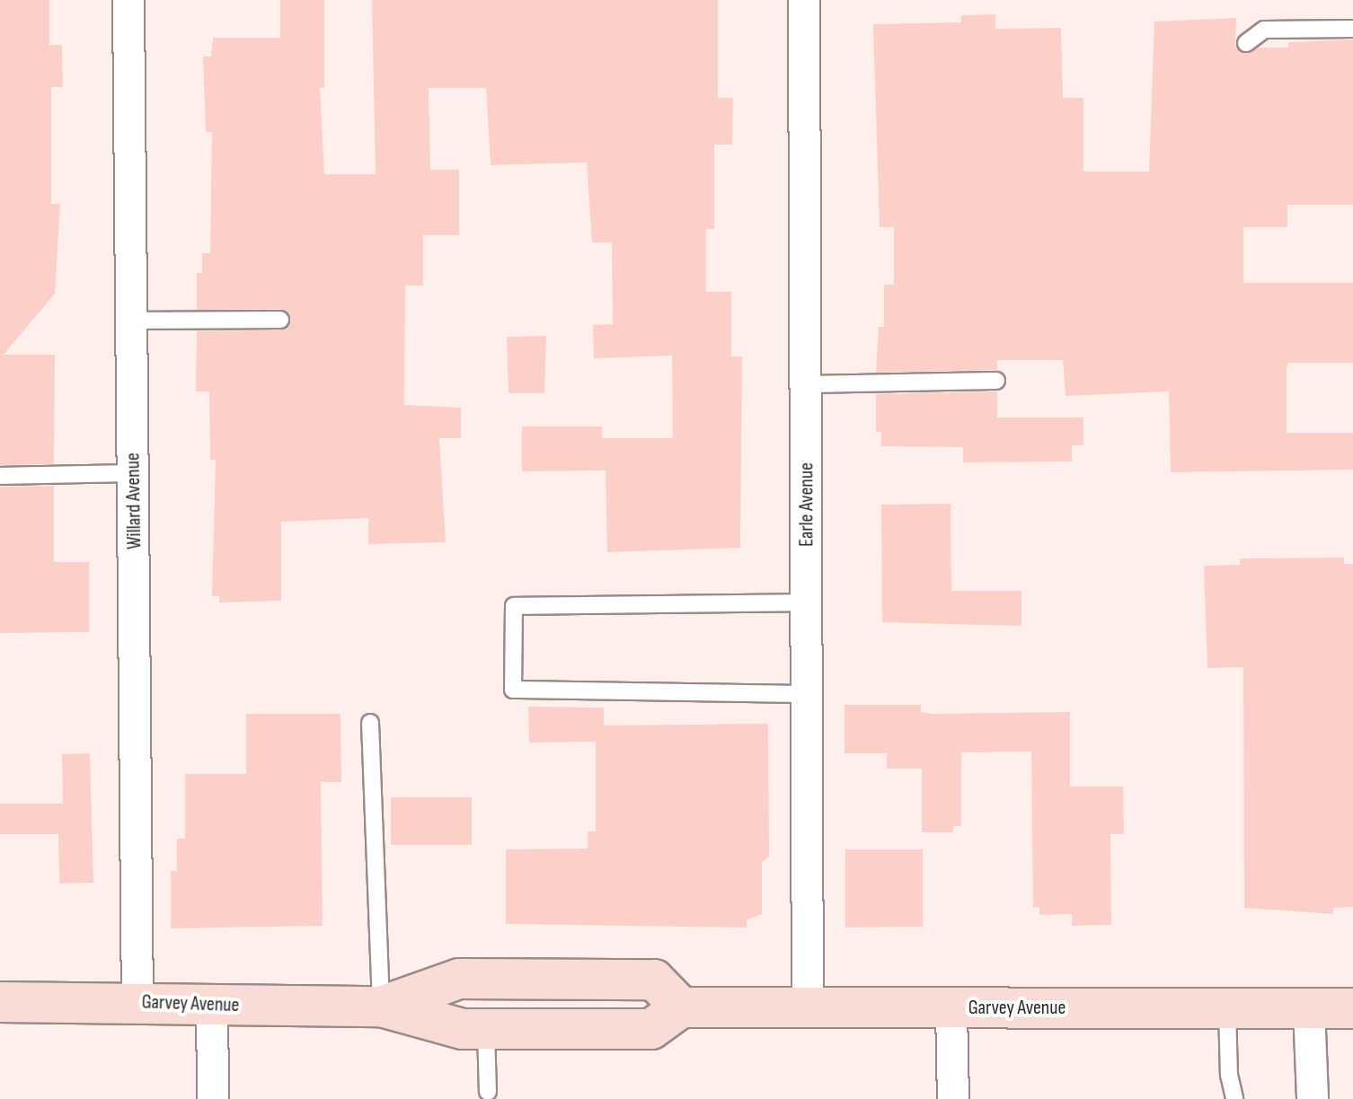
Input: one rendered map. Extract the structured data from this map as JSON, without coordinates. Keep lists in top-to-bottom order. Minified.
{"streets":{"main road":["Garvey Avenue"],"street":["Willard Avenue","Earle Avenue"]},"crossings":[["Willard Avenue","Garvey Avenue"],["Earle Avenue","Garvey Avenue"]]}
